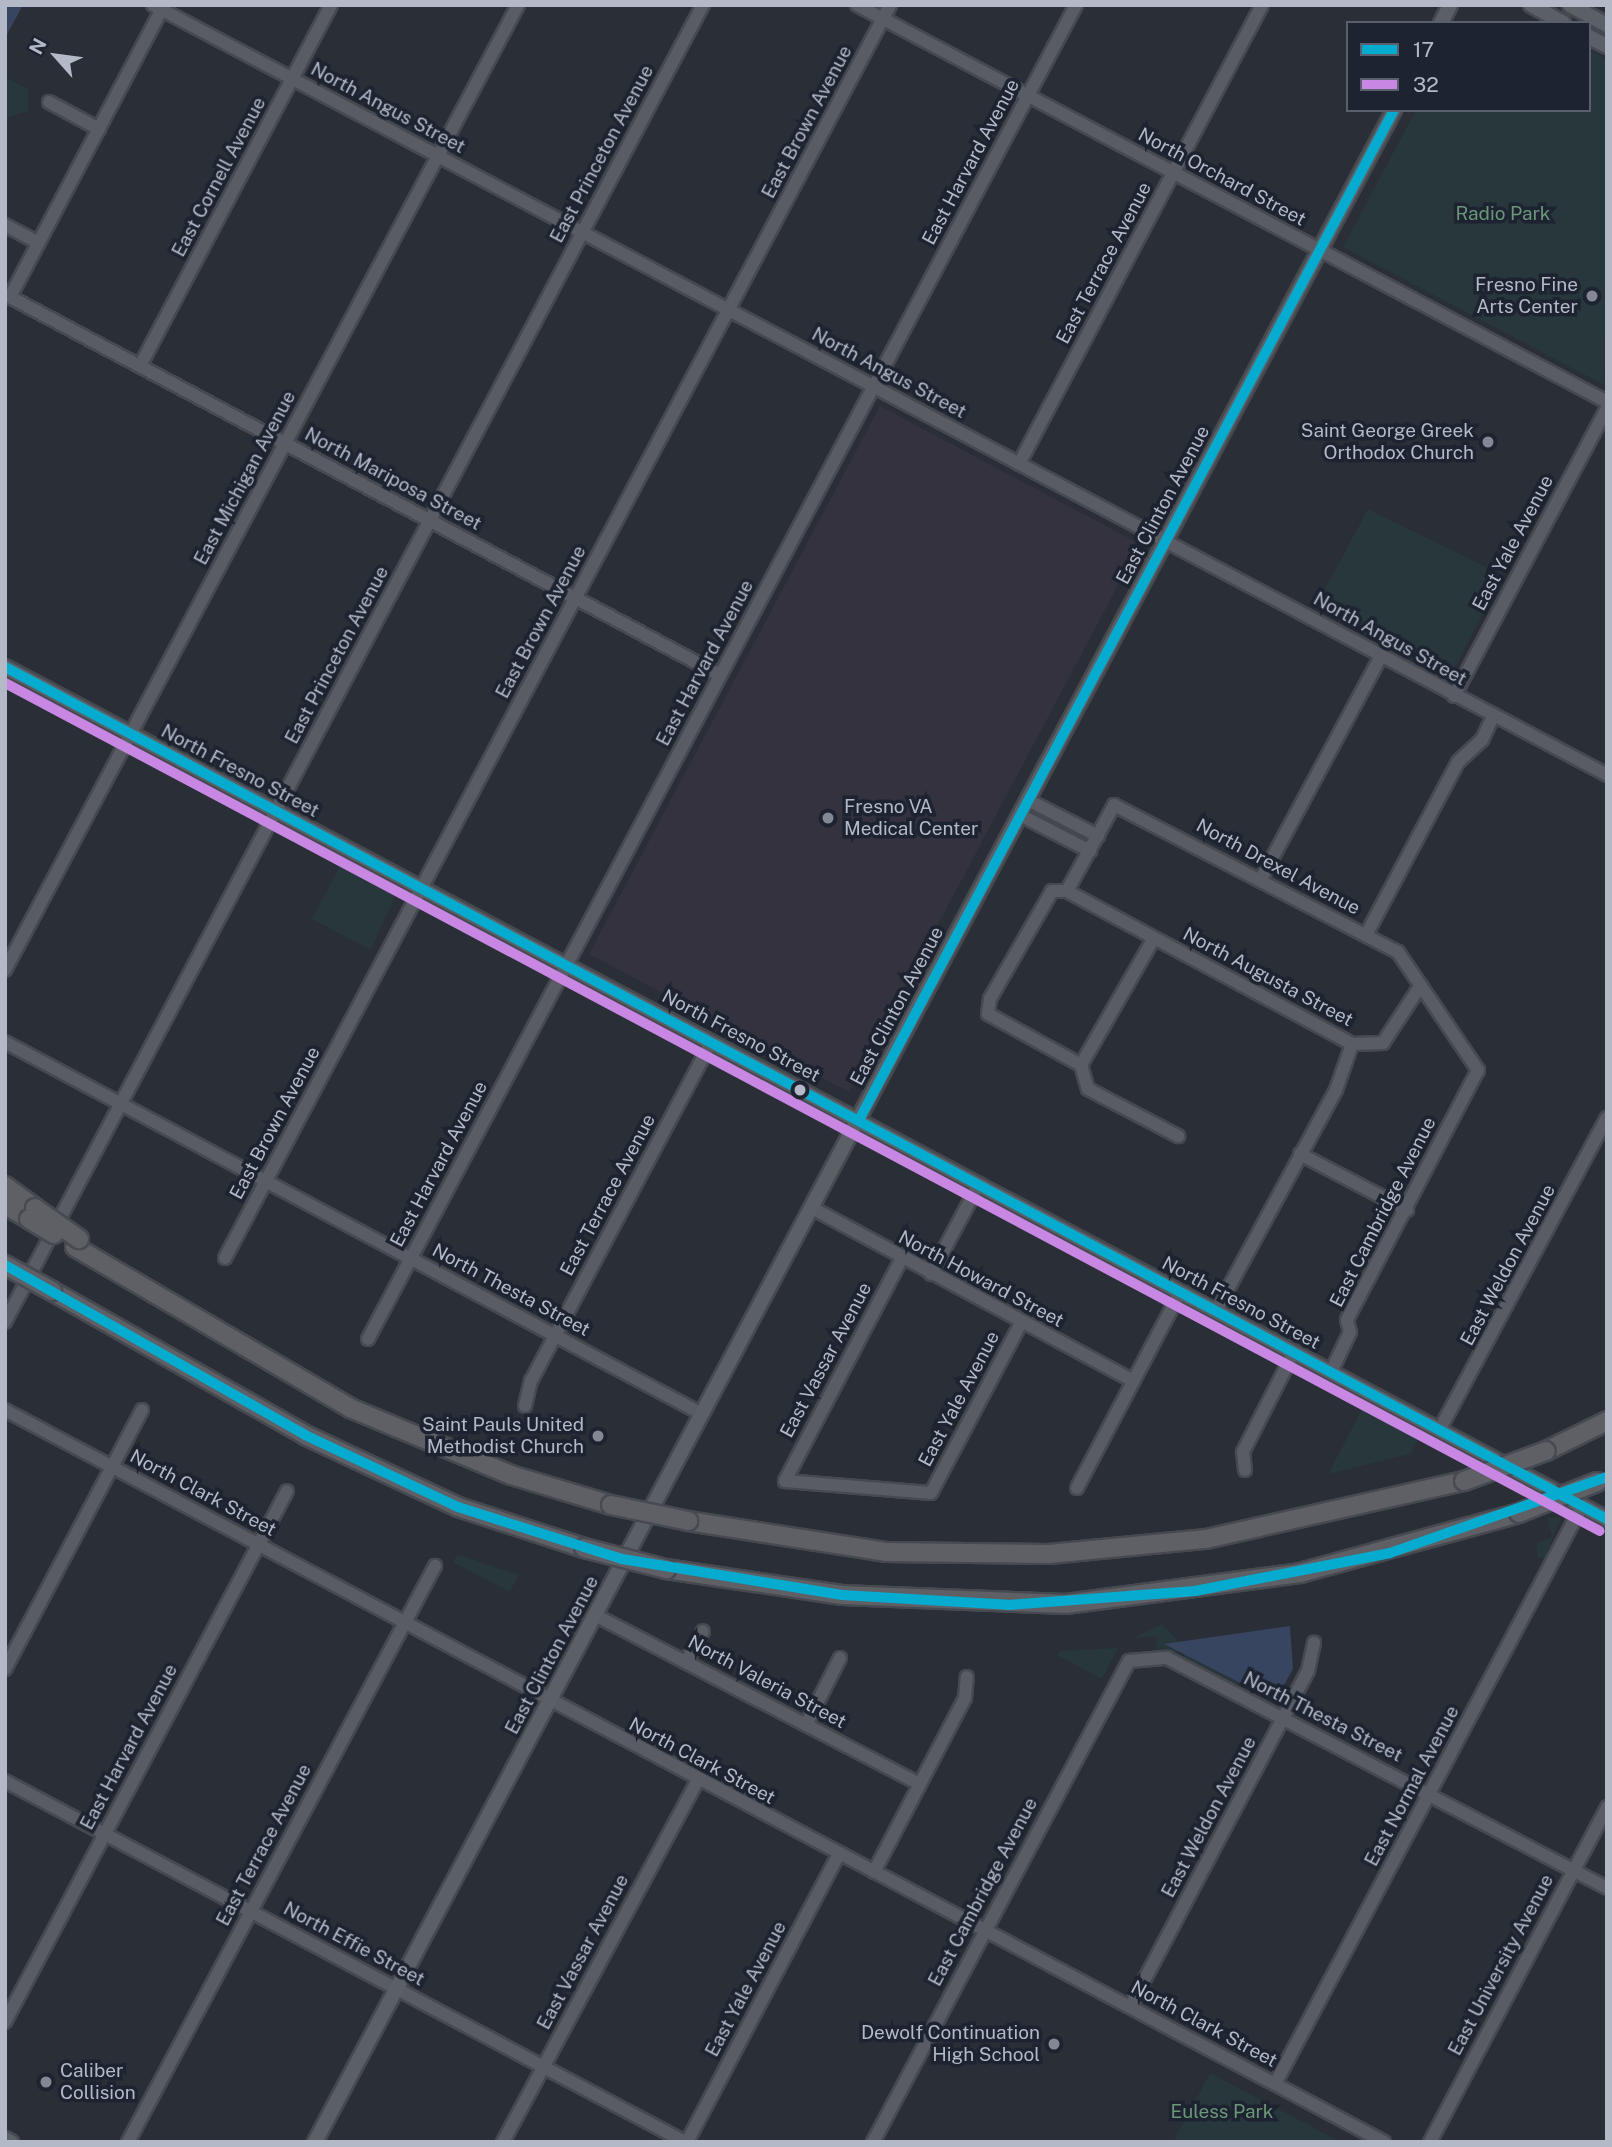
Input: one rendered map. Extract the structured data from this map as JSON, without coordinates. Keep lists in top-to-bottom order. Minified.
{"streets":{"main road":["East Clinton Avenue","North Fresno Street"],"street":["North Angus Street","East Brown Avenue","East Princeton Avenue","East Harvard Avenue","East Cornell Avenue","North Orchard Street","East Terrace Avenue","East Michigan Avenue","North Mariposa Street","East Yale Avenue","North Drexel Avenue","North Augusta Street","East Cambridge Avenue","East Weldon Avenue","North Howard Street","North Thesta Street","East Vassar Avenue","North Clark Street","North Valeria Street","East Normal Avenue","North Effie Street","East University Avenue"]},"crossings":[["North Angus Street","East Brown Avenue"],["North Angus Street","East Princeton Avenue"],["North Angus Street","East Harvard Avenue"],["North Angus Street","East Cornell Avenue"],["North Angus Street","East Terrace Avenue"],["North Angus Street","East Michigan Avenue"],["North Angus Street","East Clinton Avenue"],["North Angus Street","East Yale Avenue"],["East Brown Avenue","North Orchard Street"],["East Brown Avenue","North Mariposa Street"],["East Brown Avenue","North Fresno Street"],["East Brown Avenue","North Thesta Street"],["East Princeton Avenue","North Mariposa Street"],["East Princeton Avenue","North Fresno Street"],["East Princeton Avenue","North Thesta Street"],["East Harvard Avenue","North Orchard Street"],["East Harvard Avenue","North Mariposa Street"],["East Harvard Avenue","North Fresno Street"],["East Harvard Avenue","North Thesta Street"],["East Harvard Avenue","North Clark Street"],["East Harvard Avenue","North Effie Street"],["East Cornell Avenue","North Mariposa Street"],["North Orchard Street","East Terrace Avenue"],["North Orchard Street","East Clinton Avenue"],["East Terrace Avenue","North Fresno Street"],["East Terrace Avenue","North Thesta Street"],["East Terrace Avenue","North Clark Street"],["East Terrace Avenue","North Effie Street"],["East Michigan Avenue","North Mariposa Street"],["East Michigan Avenue","North Fresno Street"],["East Clinton Avenue","North Fresno Street"],["East Clinton Avenue","North Howard Street"],["East Clinton Avenue","North Thesta Street"],["East Clinton Avenue","North Clark Street"],["East Clinton Avenue","North Valeria Street"],["East Clinton Avenue","North Effie Street"],["East Yale Avenue","North Howard Street"],["East Yale Avenue","East Vassar Avenue"],["East Yale Avenue","North Clark Street"],["East Yale Avenue","North Effie Street"],["North Fresno Street","North Augusta Street"],["North Fresno Street","East Cambridge Avenue"],["North Fresno Street","East Weldon Avenue"],["North Fresno Street","East Normal Avenue"],["North Drexel Avenue","East Cambridge Avenue"],["East Cambridge Avenue","North Thesta Street"],["East Cambridge Avenue","North Clark Street"],["East Weldon Avenue","North Thesta Street"],["East Weldon Avenue","North Clark Street"],["North Howard Street","East Vassar Avenue"],["North Thesta Street","East Normal Avenue"],["North Thesta Street","East University Avenue"],["East Vassar Avenue","North Clark Street"],["East Vassar Avenue","North Effie Street"],["North Clark Street","East Normal Avenue"]],"parks":["Radio Park","Euless Park"],"places":["Fresno Fine Arts Center","Saint George Greek Orthodox Church","Fresno VA Medical Center","Saint Pauls United Methodist Church","Dewolf Continuation High School","Caliber Collision"],"lines":["transit line 17","transit line 32"],"legend":["17","32"],"north":"top left"}
